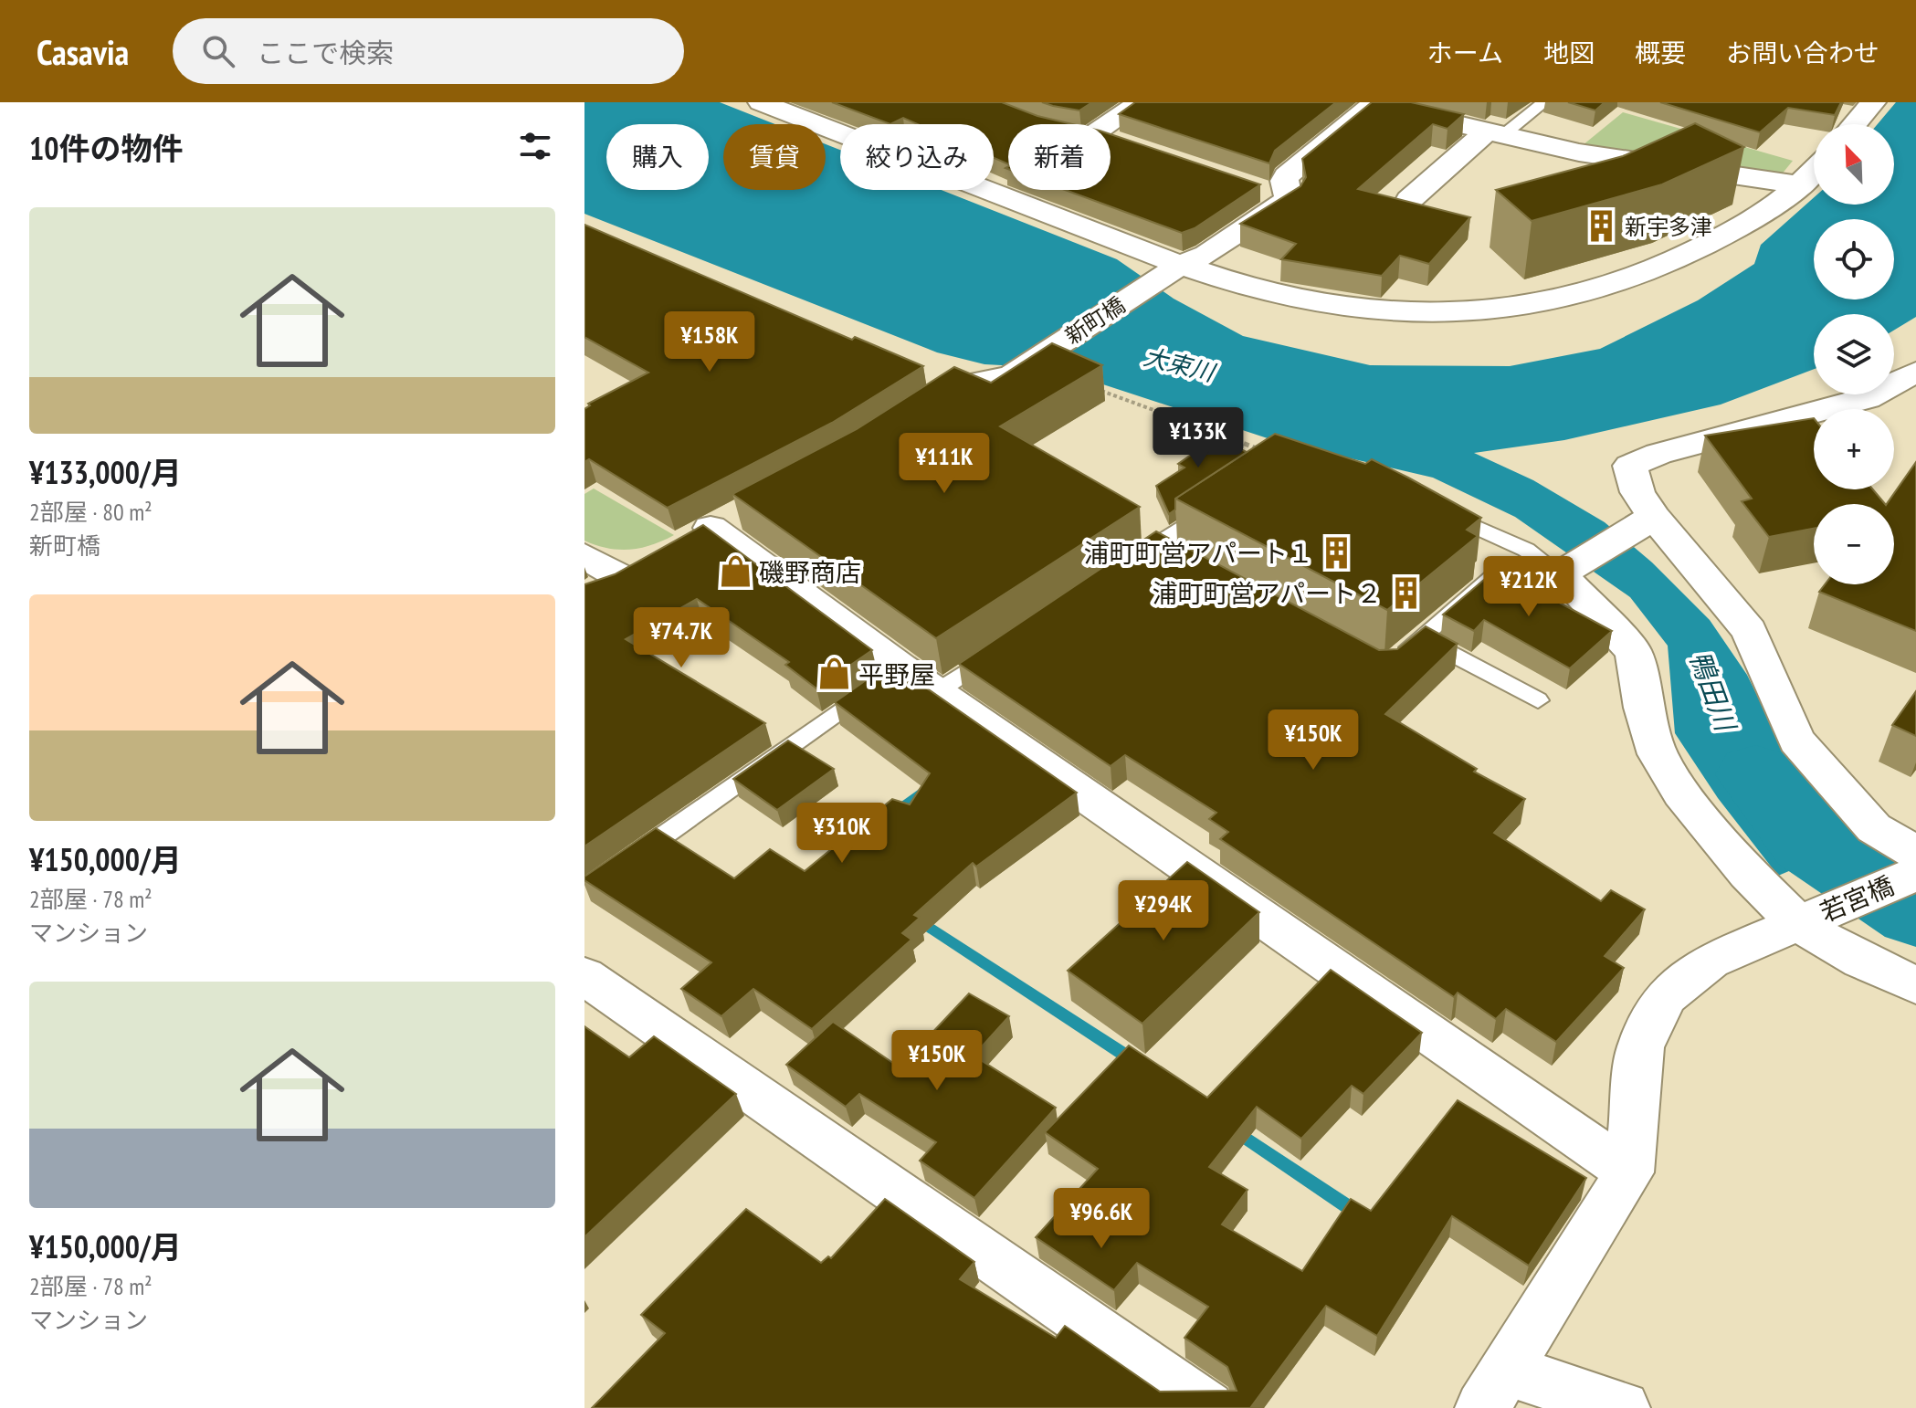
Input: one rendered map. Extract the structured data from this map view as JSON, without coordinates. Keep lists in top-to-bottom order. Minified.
{"streets":{"street":["新町橋","若宮橋"]},"water":["大束川","鴨田川"],"places":{"building":["新宇多津","浦町町営アパート１","浦町町営アパート２"],"shop":["磯野商店","平野屋"]},"north":"top left","page":{"header":"Casavia","search":"ここで検索","nav":["ホーム","地図","概要","お問い合わせ"],"heading":"10件の物件","map_buttons":["+","−"],"chip":["購入","賃貸","絞り込み","新着"],"list":[{"name":"¥133,000/月","note":"2部屋 · 80 m² · 新町橋"},{"name":"¥150,000/月","note":"2部屋 · 78 m² · マンション"},{"name":"¥150,000/月","note":"2部屋 · 78 m² · マンション"}],"price":["¥158K","¥133K","¥111K","¥212K","¥74.7K","¥150K","¥310K","¥294K","¥150K","¥96.6K"]}}
